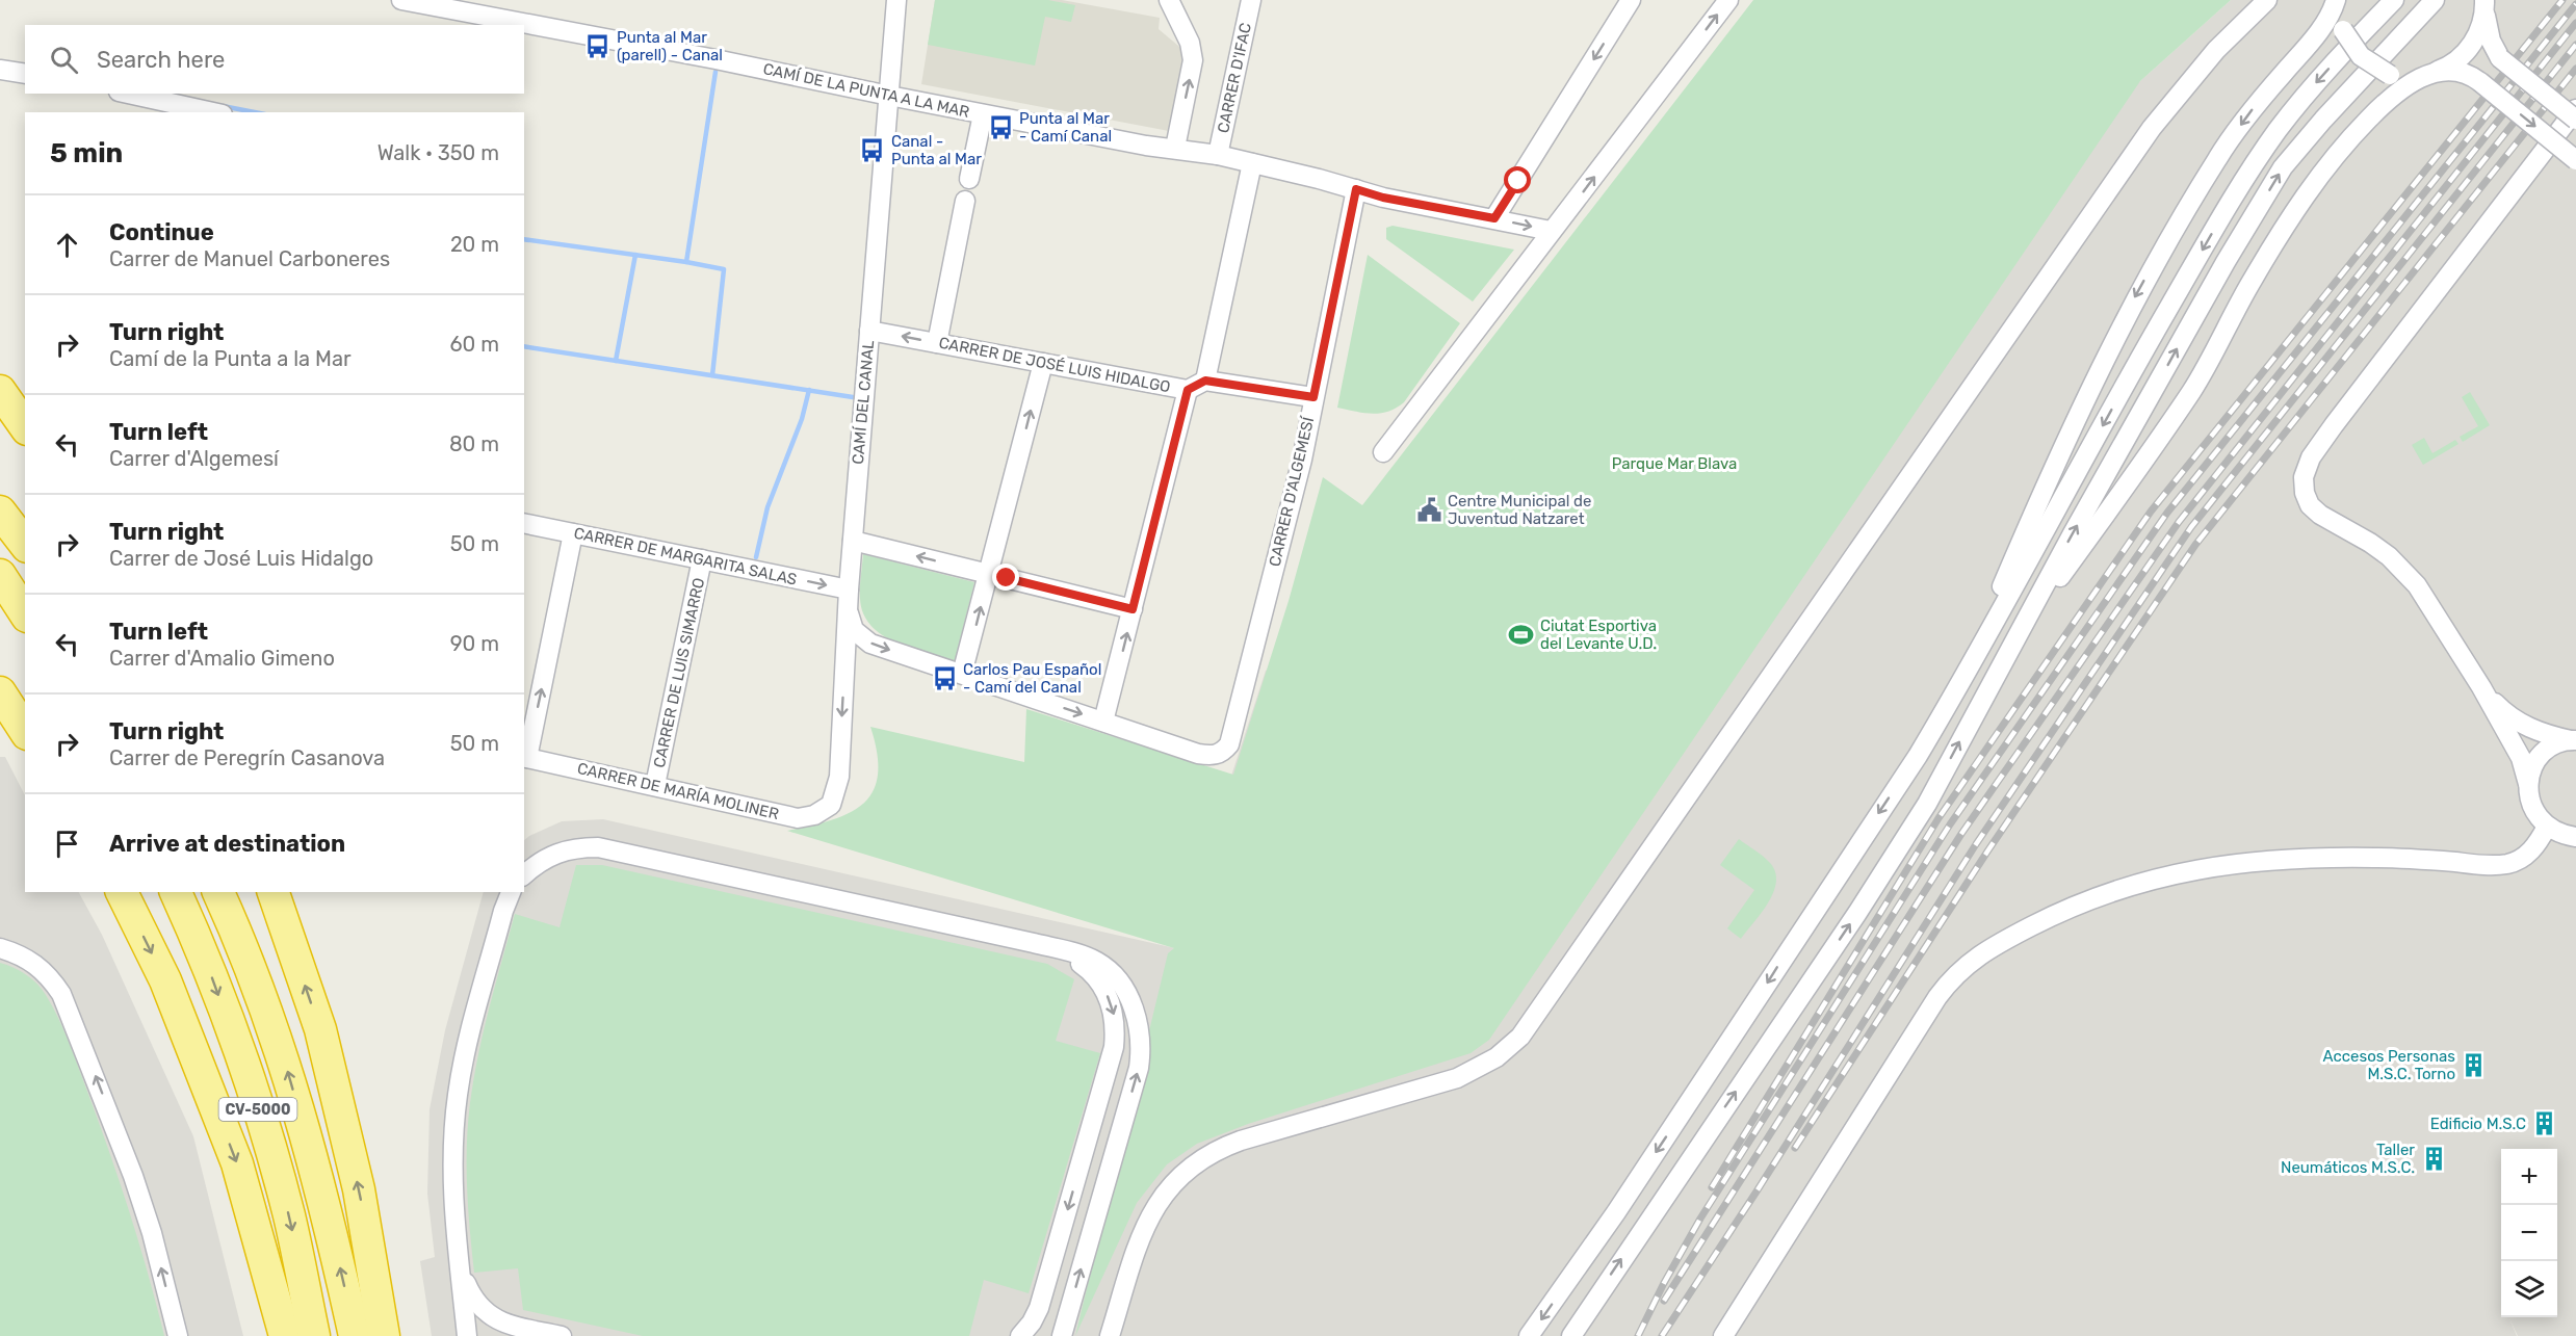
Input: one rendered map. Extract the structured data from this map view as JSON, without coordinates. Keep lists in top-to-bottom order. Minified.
{"streets":{"highway":["CV-5000"],"street":["CARRER D'IFAC","CAMÍ DE LA PUNTA A LA MAR","CARRER DE JOSÉ LUIS HIDALGO","CAMÍ DEL CANAL","CARRER D'ALGEMESÍ","CARRER DE MARGARITA SALAS","CARRER DE LUIS SIMARRO","CARRER DE MARÍA MOLINER"]},"crossings":[["CARRER D'IFAC","CAMÍ DE LA PUNTA A LA MAR"],["CAMÍ DE LA PUNTA A LA MAR","CAMÍ DEL CANAL"],["CAMÍ DE LA PUNTA A LA MAR","CARRER D'ALGEMESÍ"],["CARRER DE JOSÉ LUIS HIDALGO","CAMÍ DEL CANAL"],["CAMÍ DEL CANAL","CARRER DE MARGARITA SALAS"],["CAMÍ DEL CANAL","CARRER DE MARÍA MOLINER"],["CARRER DE MARGARITA SALAS","CARRER DE LUIS SIMARRO"],["CARRER DE LUIS SIMARRO","CARRER DE MARÍA MOLINER"]],"one_way":["CARRER DE MARGARITA SALAS"],"parks":["Parque Mar Blava"],"places":{"bus stop":["Punta al Mar (parell) - Canal","Punta al Mar - Camí Canal","Canal - Punta al Mar","Carlos Pau Español - Camí del Canal"],"public building":["Centre Municipal de Juventud Natzaret"],"sports":["Ciutat Esportiva del Levante U.D."],"building":["Accesos Personas M.S.C. Torno","Edificio M.S.C","Taller Neumáticos M.S.C."]},"page":{"search":"Search here","heading":["5 min","Walk · 350 m"],"list":[["Continue","Carrer de Manuel Carboneres","20 m"],["Turn right","Camí de la Punta a la Mar","60 m"],["Turn left","Carrer d'Algemesí","80 m"],["Turn right","Carrer de José Luis Hidalgo","50 m"],["Turn left","Carrer d'Amalio Gimeno","90 m"],["Turn right","Carrer de Peregrín Casanova","50 m"],"Arrive at destination"],"map_buttons":["+","−"]}}
